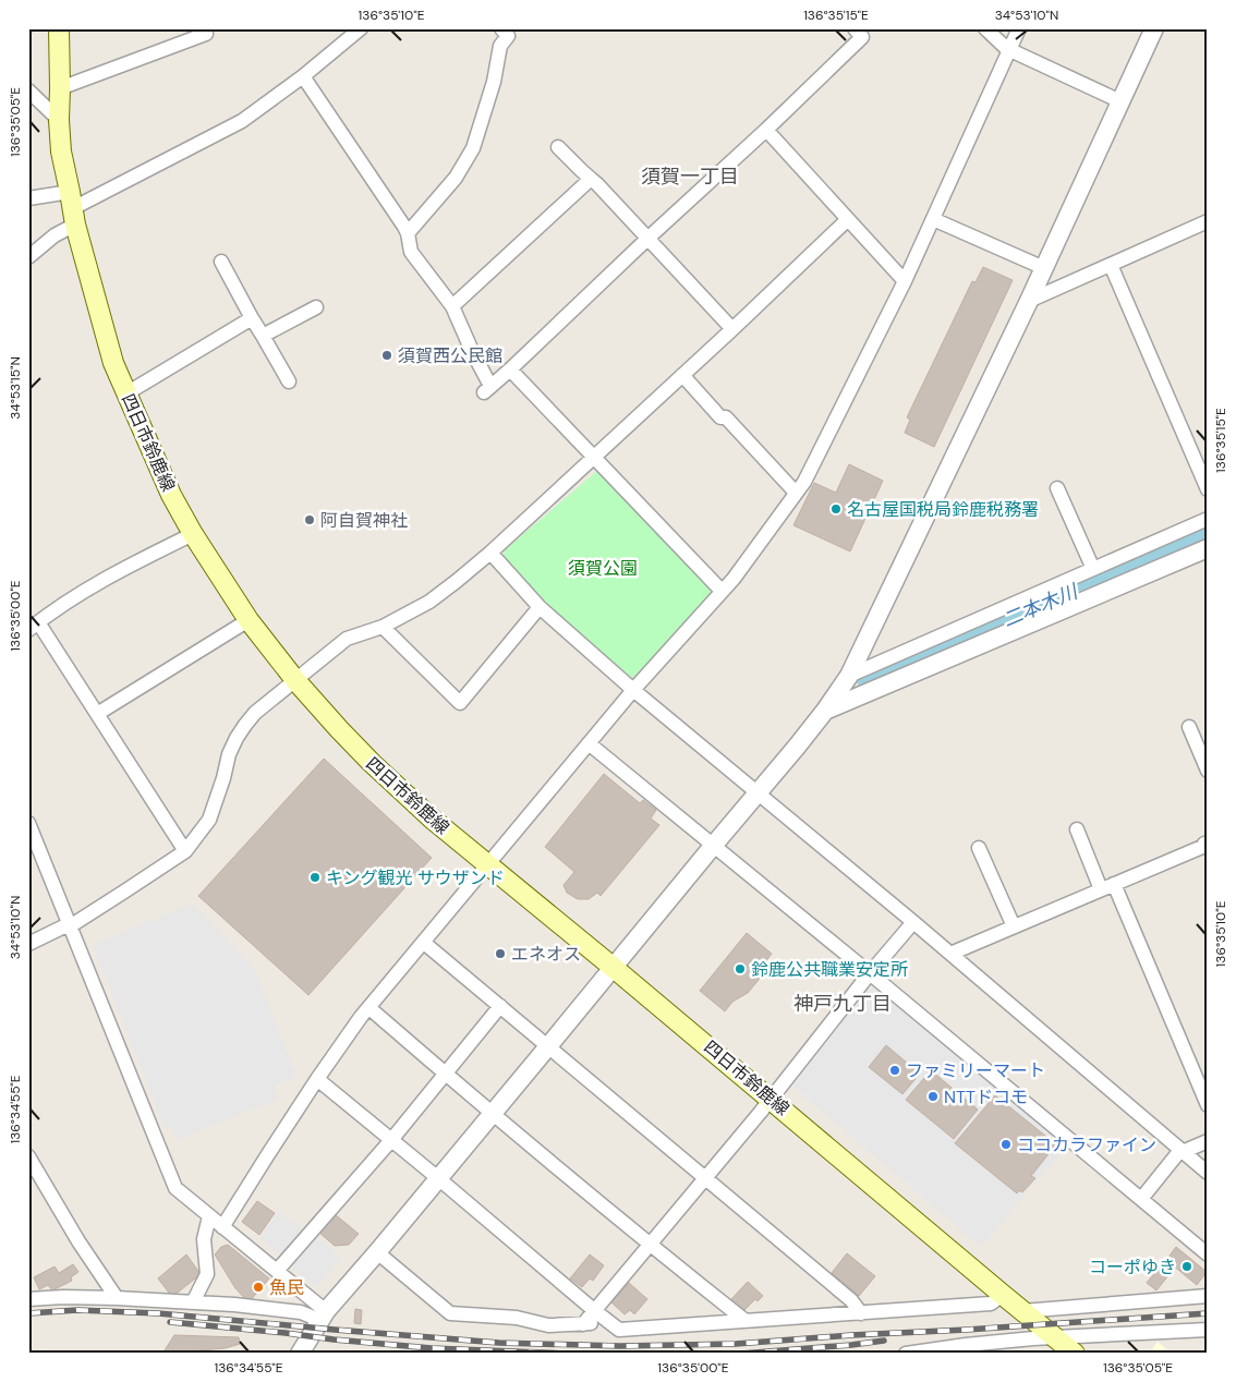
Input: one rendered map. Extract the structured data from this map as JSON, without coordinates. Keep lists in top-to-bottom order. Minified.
{"streets":{"main road":["四日市鈴鹿線"]},"districts":["須賀一丁目","神戸九丁目"],"water":["二本木川"],"parks":["須賀公園"],"places":["須賀西公民館","名古屋国税局鈴鹿税務署","阿自賀神社","キング観光 サウザンド","エネオス","鈴鹿公共職業安定所","ファミリーマート","NTTドコモ","ココカラファイン","コーポゆき","魚民"],"coordinates":["136°35'10\"E","136°35'15\"E","34°53'10\"N","136°35'05\"E","34°53'15\"N","136°35'00\"E","136°34'55\"E"]}
